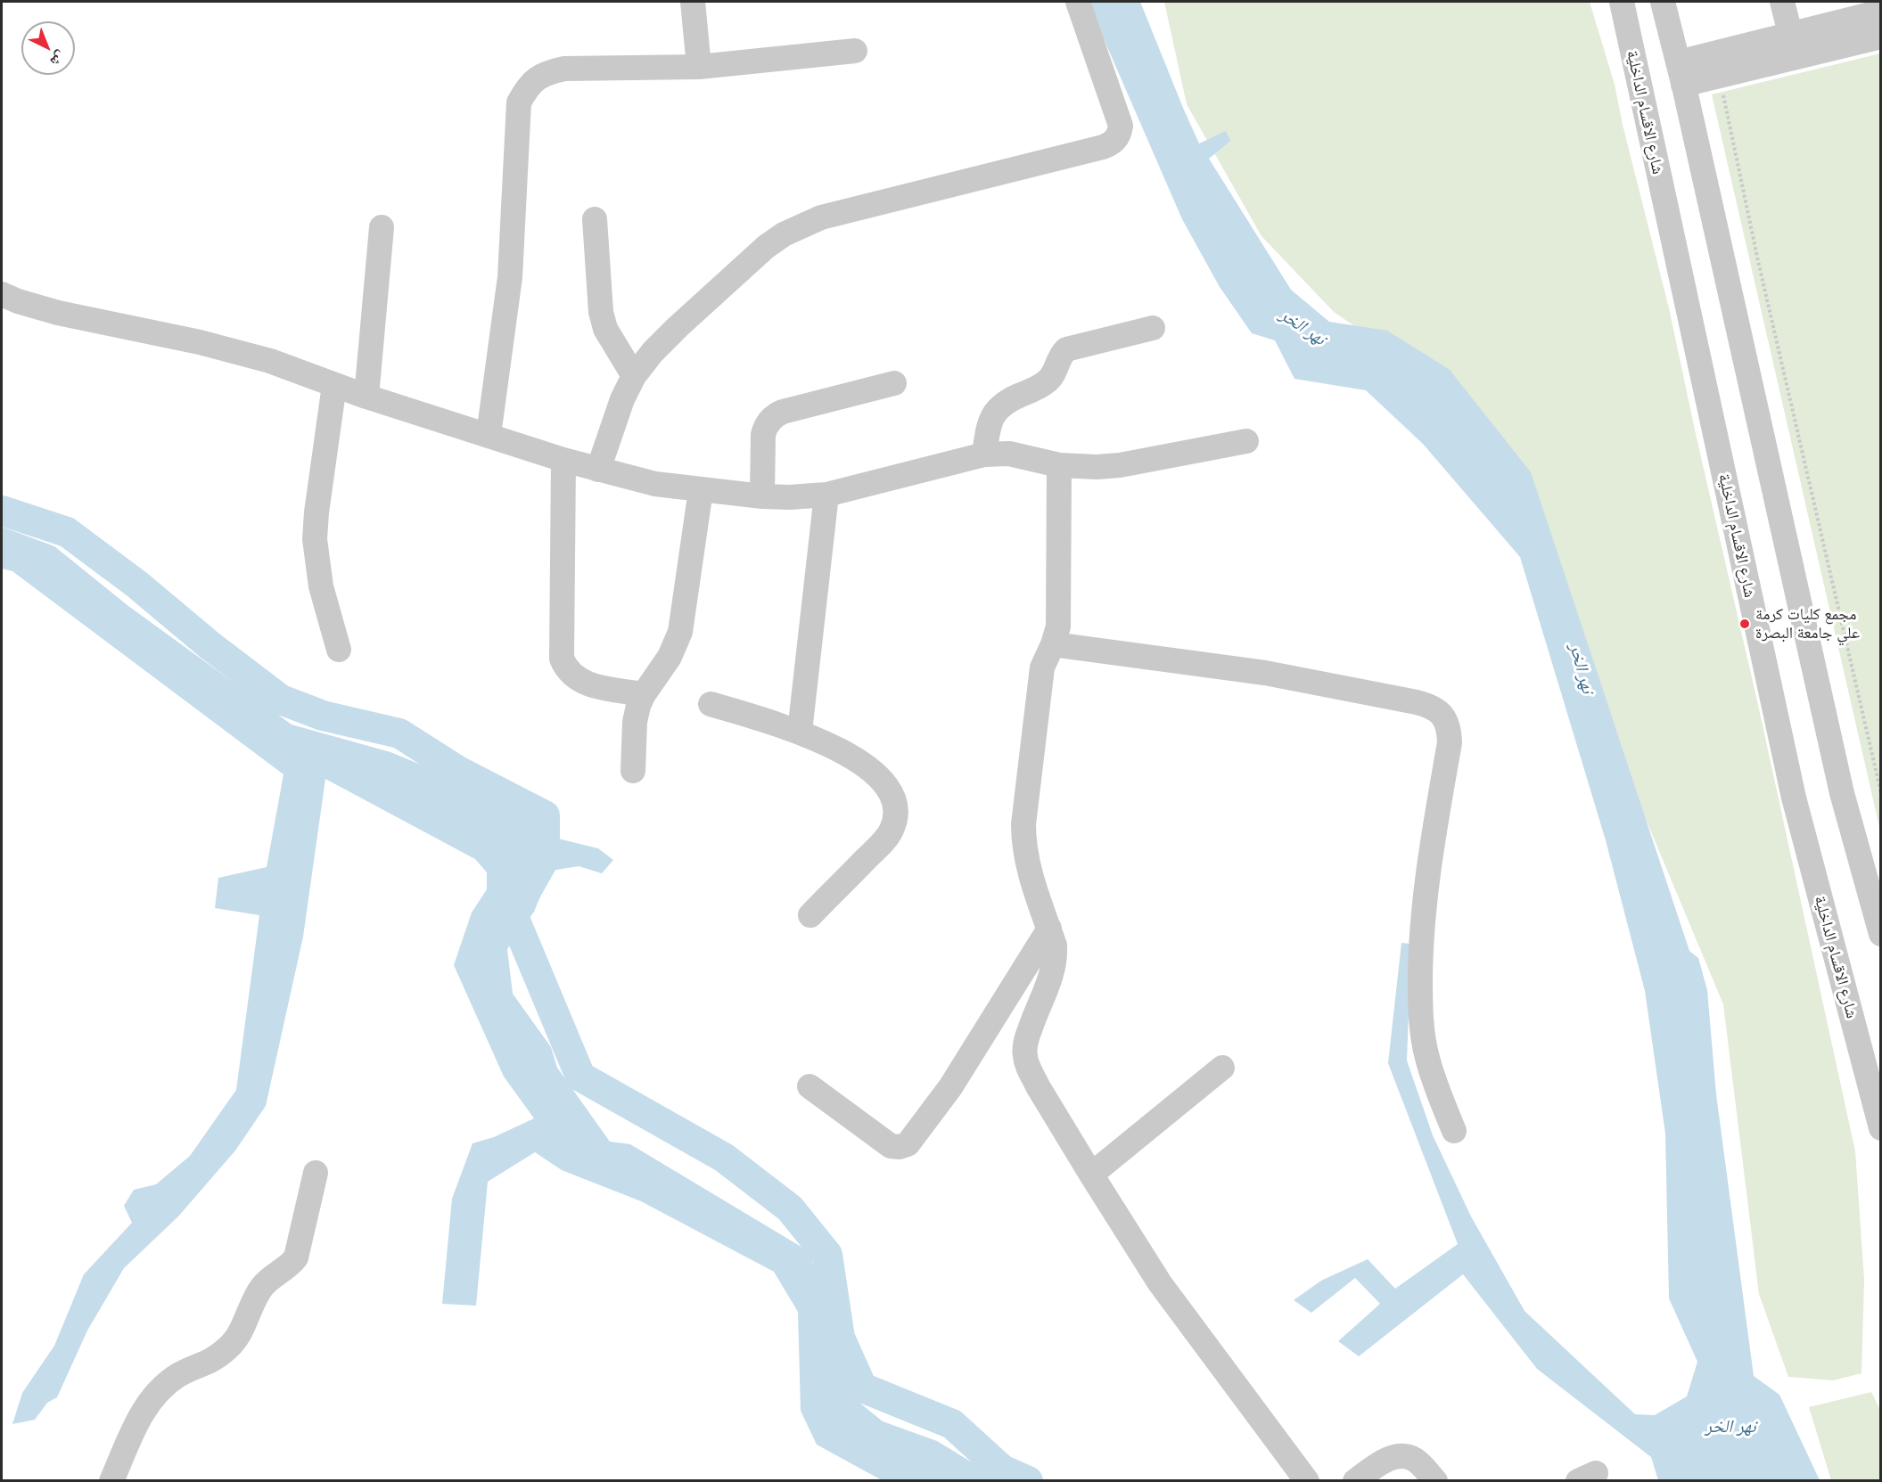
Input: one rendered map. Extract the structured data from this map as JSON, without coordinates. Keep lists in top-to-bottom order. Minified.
{"streets":{"street":["شارع الاقسام الداخلية"]},"water":["نهر الخر"],"places":["مجمع كليات كرمة علي جامعة البصرة"],"north":"bottom right"}
